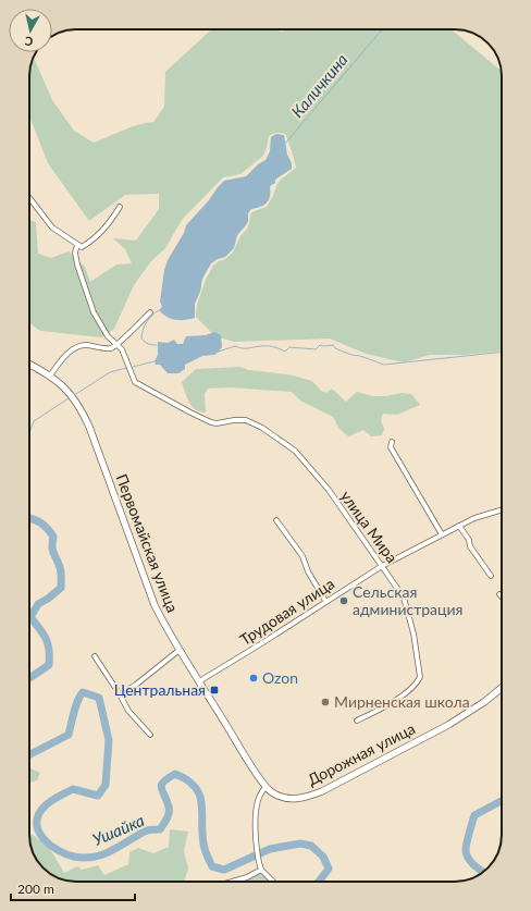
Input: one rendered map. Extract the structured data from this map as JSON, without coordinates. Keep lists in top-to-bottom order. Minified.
{"streets":{"street":["улица Мира","Первомайская улица","Трудовая улица","Дорожная улица"]},"crossings":[["улица Мира","Трудовая улица"],["Первомайская улица","Трудовая улица"],["Первомайская улица","Дорожная улица"]],"water":["Каличкина","Ушайка"],"places":{"other":["Сельская администрация","Ozon","Мирненская школа"],"transit":["Центральная"]},"scale_bar":"200 m","north":"bottom"}
